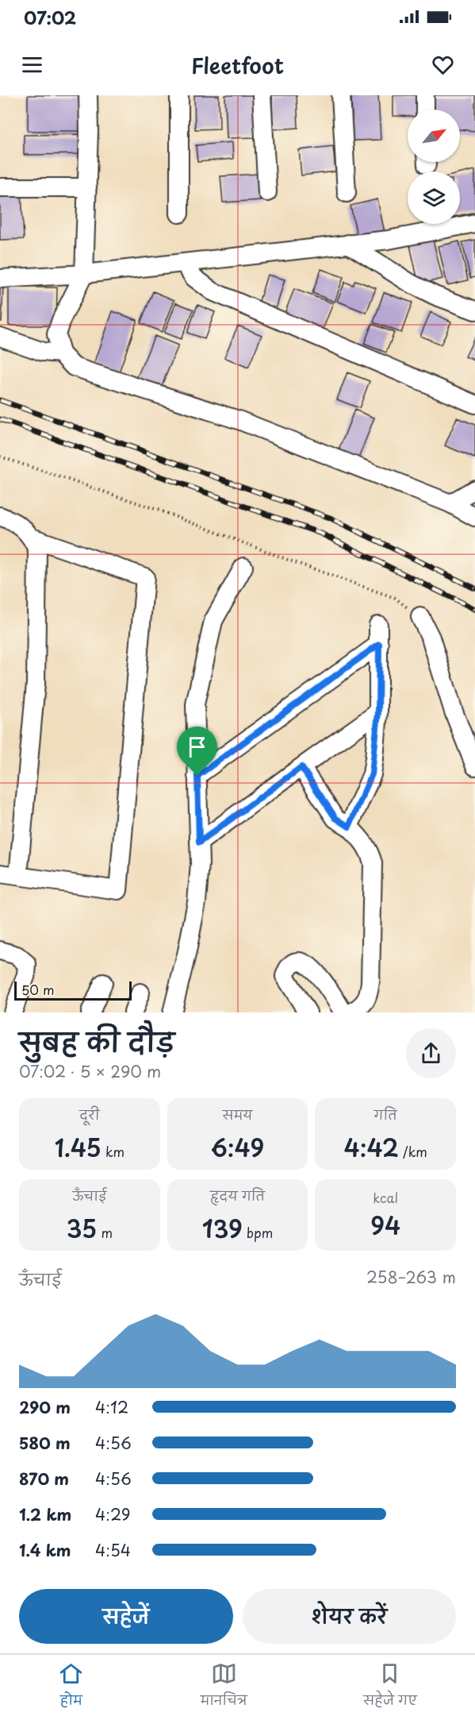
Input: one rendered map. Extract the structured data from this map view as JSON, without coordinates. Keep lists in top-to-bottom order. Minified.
{"scale_bar":"50 m","north":"top right","page":{"status":"07:02","header":"Fleetfoot","scale":"50 m","heading":["सुबह की दौड़","07:02 · 5 × 290 m"],"stats":[["दूरी","1.45 km"],["समय","6:49"],["गति","4:42 /km"],["ऊँचाई","35 m"],["हृदय गति","139 bpm"],["kcal","94"]],"chart":["ऊँचाई","258–263 m"],"list":[{"name":"290 m","note":"4:12"},{"name":"580 m","note":"4:56"},{"name":"870 m","note":"4:56"},{"name":"1.2 km","note":"4:29"},{"name":"1.4 km","note":"4:54"}],"buttons":["सहेजें","शेयर करें"],"tabs":["होम","मानचित्र","सहेजे गए"]}}
